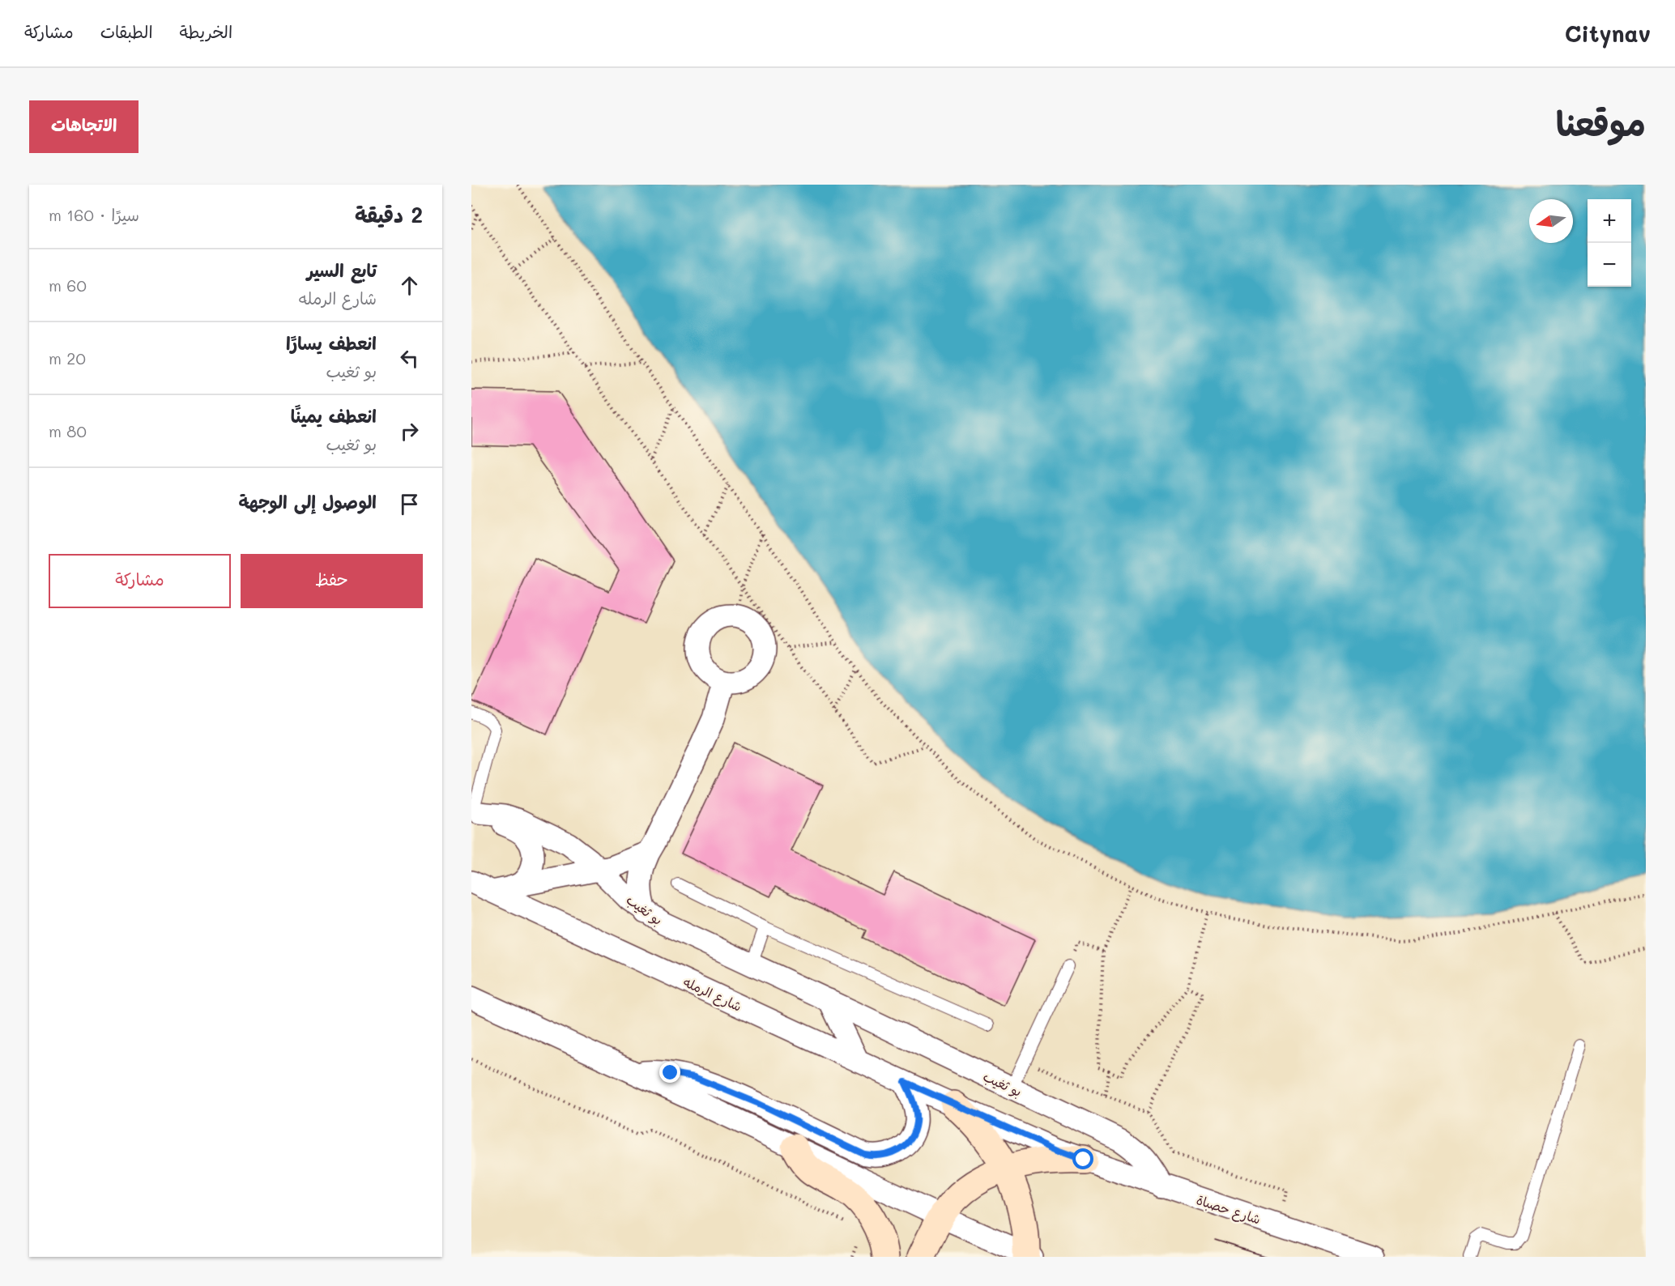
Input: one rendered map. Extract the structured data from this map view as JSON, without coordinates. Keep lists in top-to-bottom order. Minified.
{"streets":{"main road":["شارع الرمله"],"street":["بو ثغيب","شارع حصباة"]},"crossings":[["بو ثغيب","شارع حصباة"],["شارع الرمله","شارع حصباة"]],"north":"left","page":{"header":"Citynav","nav":["الخريطة","الطبقات","مشاركة"],"title":"موقعنا","buttons":["الاتجاهات",["حفظ","مشاركة"]],"heading":["2 دقيقة","سيرًا · 160 m"],"map_buttons":["+","−"],"list":[["تابع السير","شارع الرمله","60 m"],["انعطف يسارًا","بو ثغيب","20 m"],["انعطف يمينًا","بو ثغيب","80 m"],"الوصول إلى الوجهة"]}}
